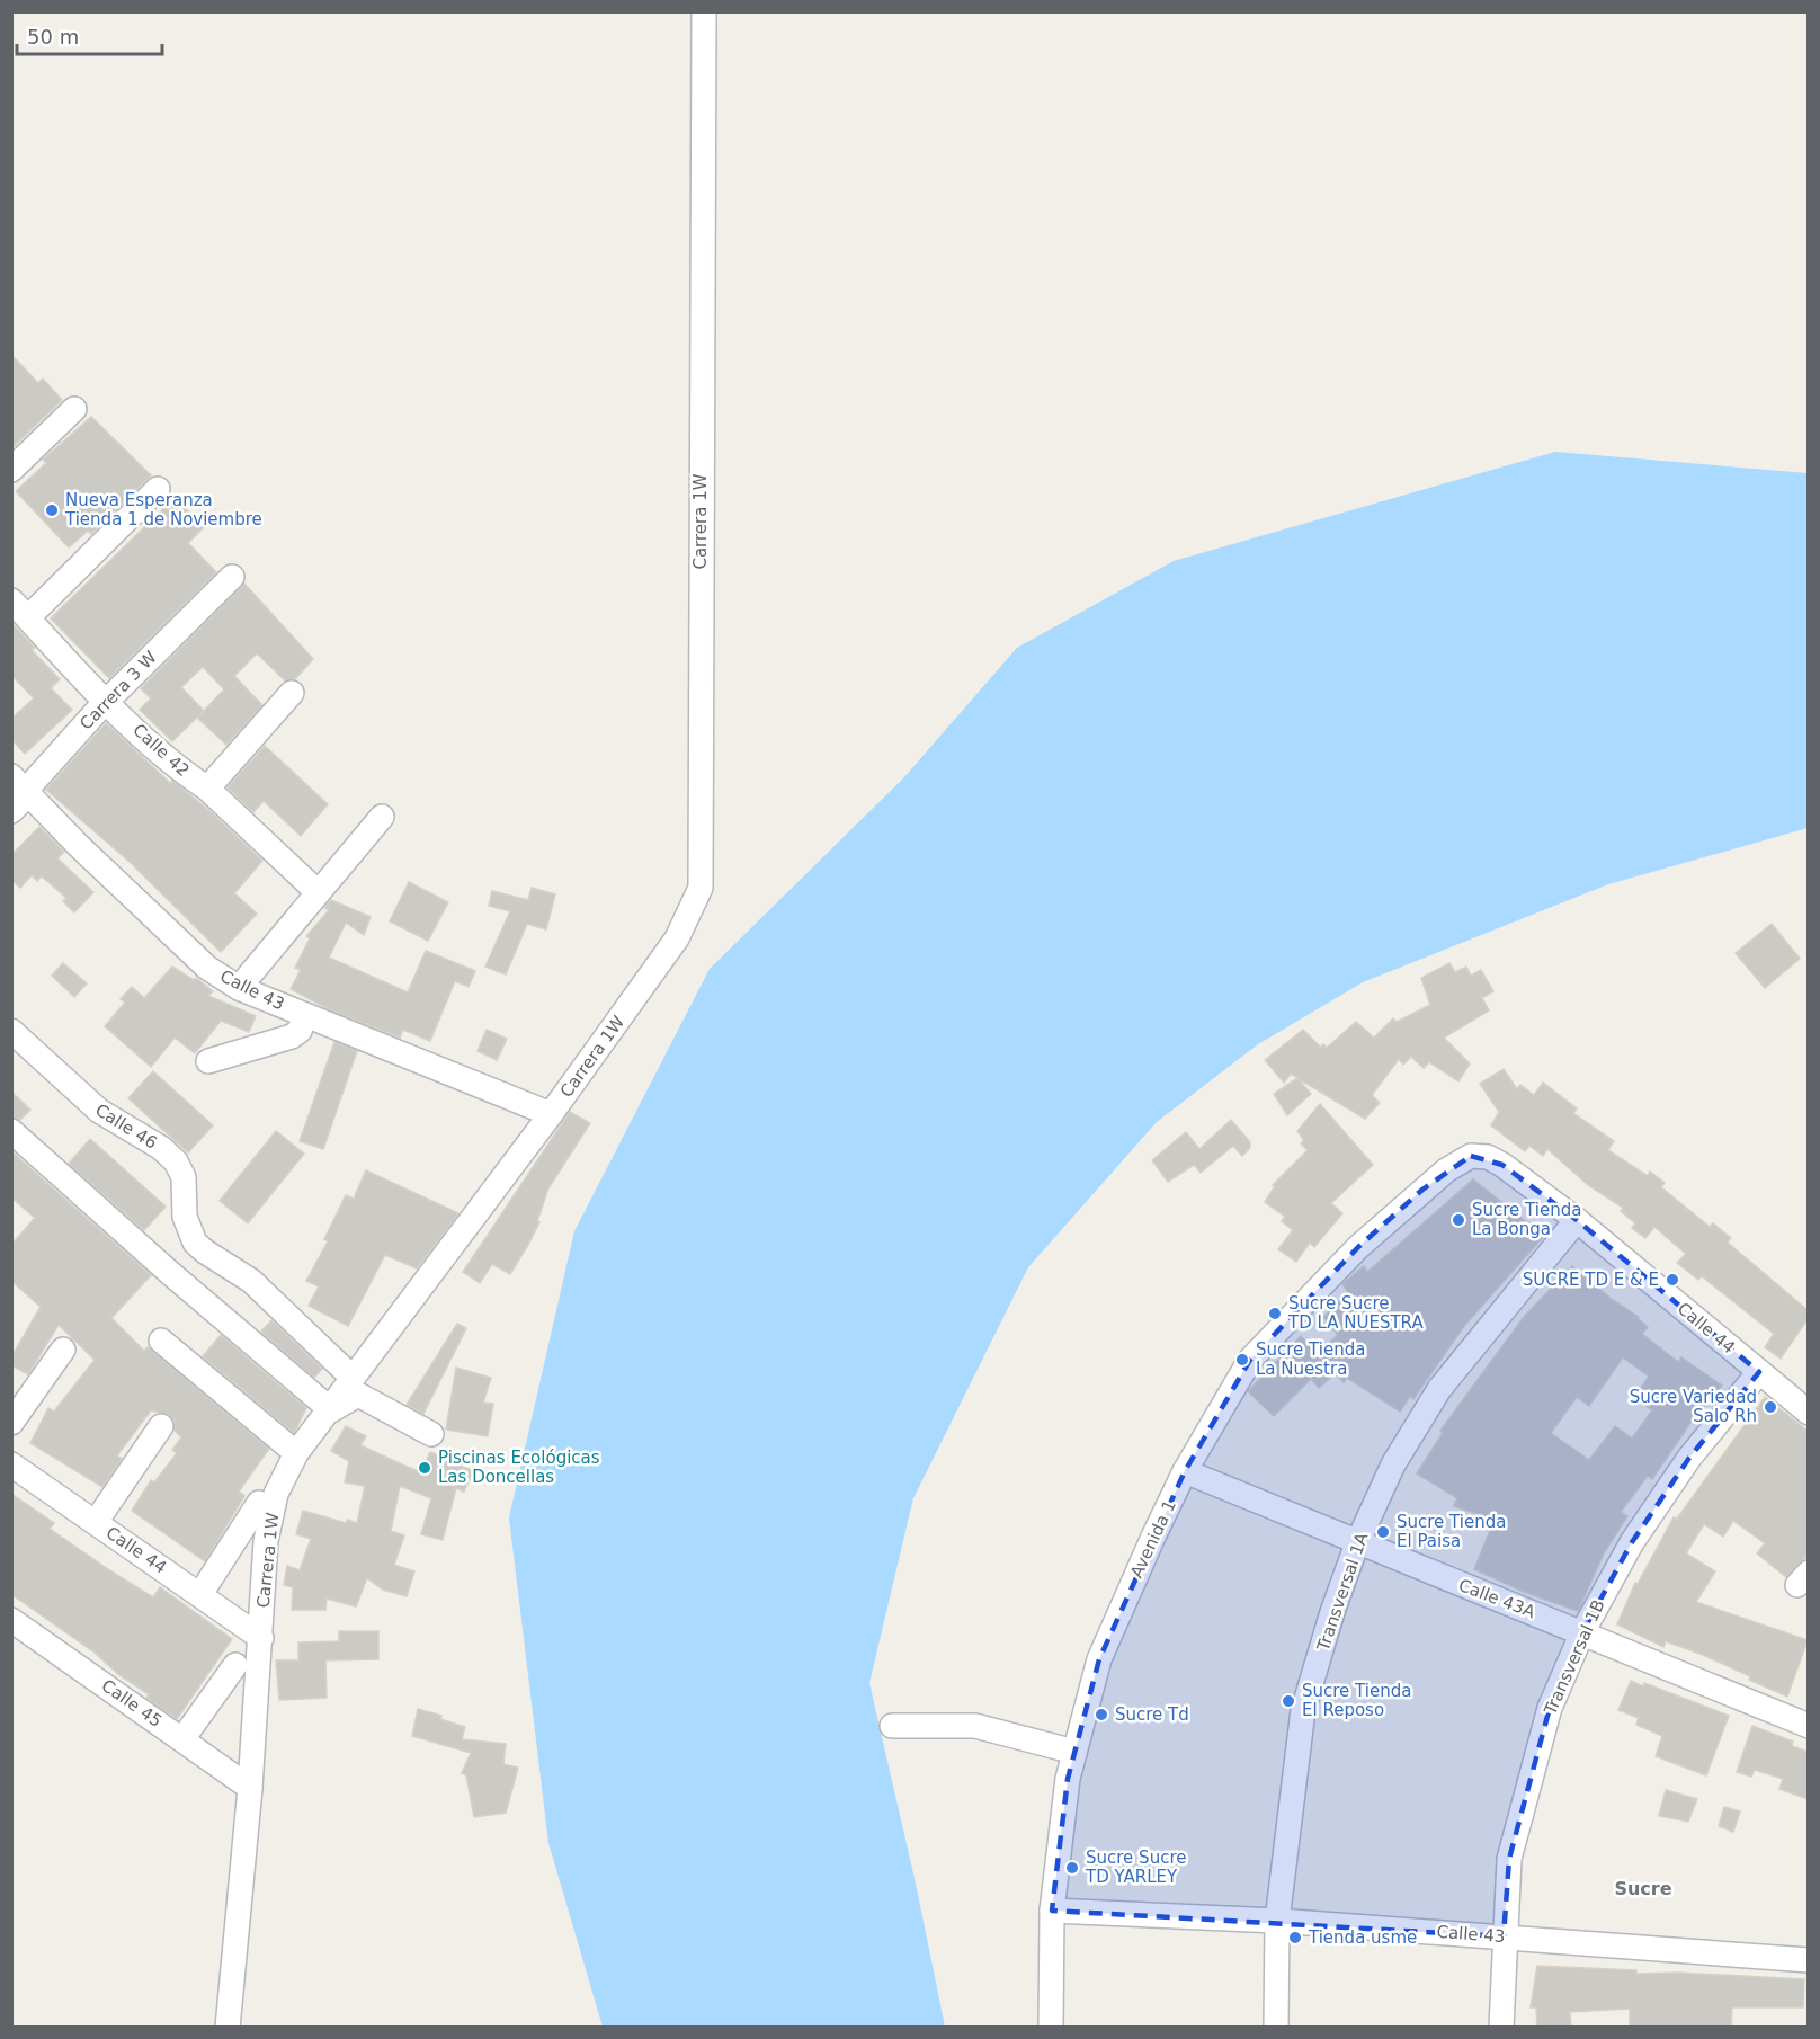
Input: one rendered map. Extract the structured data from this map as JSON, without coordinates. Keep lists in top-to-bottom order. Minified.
{"streets":{"street":["Carrera 1W","Carrera 3 W","Calle 42","Calle 43","Calle 46","Calle 44","Avenida 1","Transversal 1A","Calle 43A","Transversal 1B","Calle 45"]},"crossings":[["Carrera 1W","Calle 43"],["Carrera 1W","Calle 46"],["Carrera 1W","Calle 44"],["Carrera 1W","Calle 45"],["Carrera 3 W","Calle 42"],["Carrera 3 W","Calle 43"],["Calle 43","Avenida 1"],["Calle 43","Transversal 1A"],["Calle 43","Transversal 1B"],["Calle 44","Avenida 1"],["Calle 44","Transversal 1A"],["Calle 44","Transversal 1B"],["Avenida 1","Calle 43A"],["Transversal 1A","Calle 43A"],["Calle 43A","Transversal 1B"]],"districts":["Sucre"],"places":["Nueva Esperanza Tienda 1 de Noviembre","Sucre Tienda La Bonga","SUCRE TD E & E","Sucre Sucre TD LA NUESTRA","Sucre Tienda La Nuestra","Sucre Variedad Salo Rh","Piscinas Ecológicas Las Doncellas","Sucre Tienda El Paisa","Sucre Tienda El Reposo","Sucre Td","Sucre Sucre TD YARLEY","Tienda usme"],"scale_bar":"50 m"}
